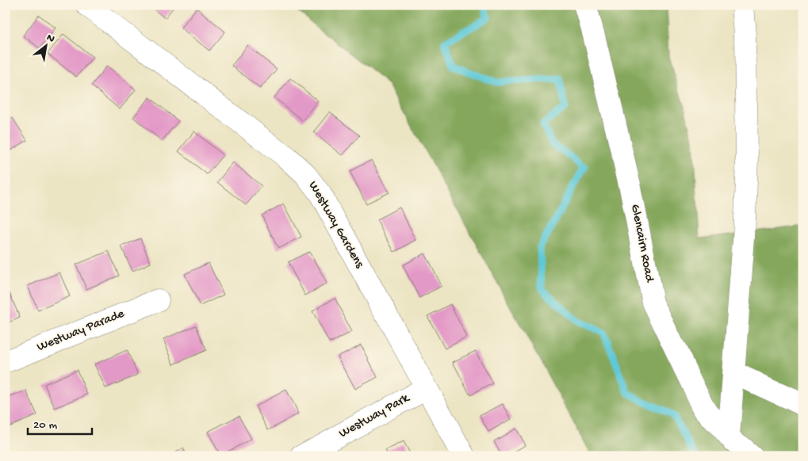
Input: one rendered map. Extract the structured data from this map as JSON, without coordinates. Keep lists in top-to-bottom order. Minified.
{"streets":{"street":["Westway Gardens","Glencairn Road","Westway Parade","Westway Park"]},"crossings":[["Westway Gardens","Westway Park"]],"scale_bar":"20 m","north":"top right"}
